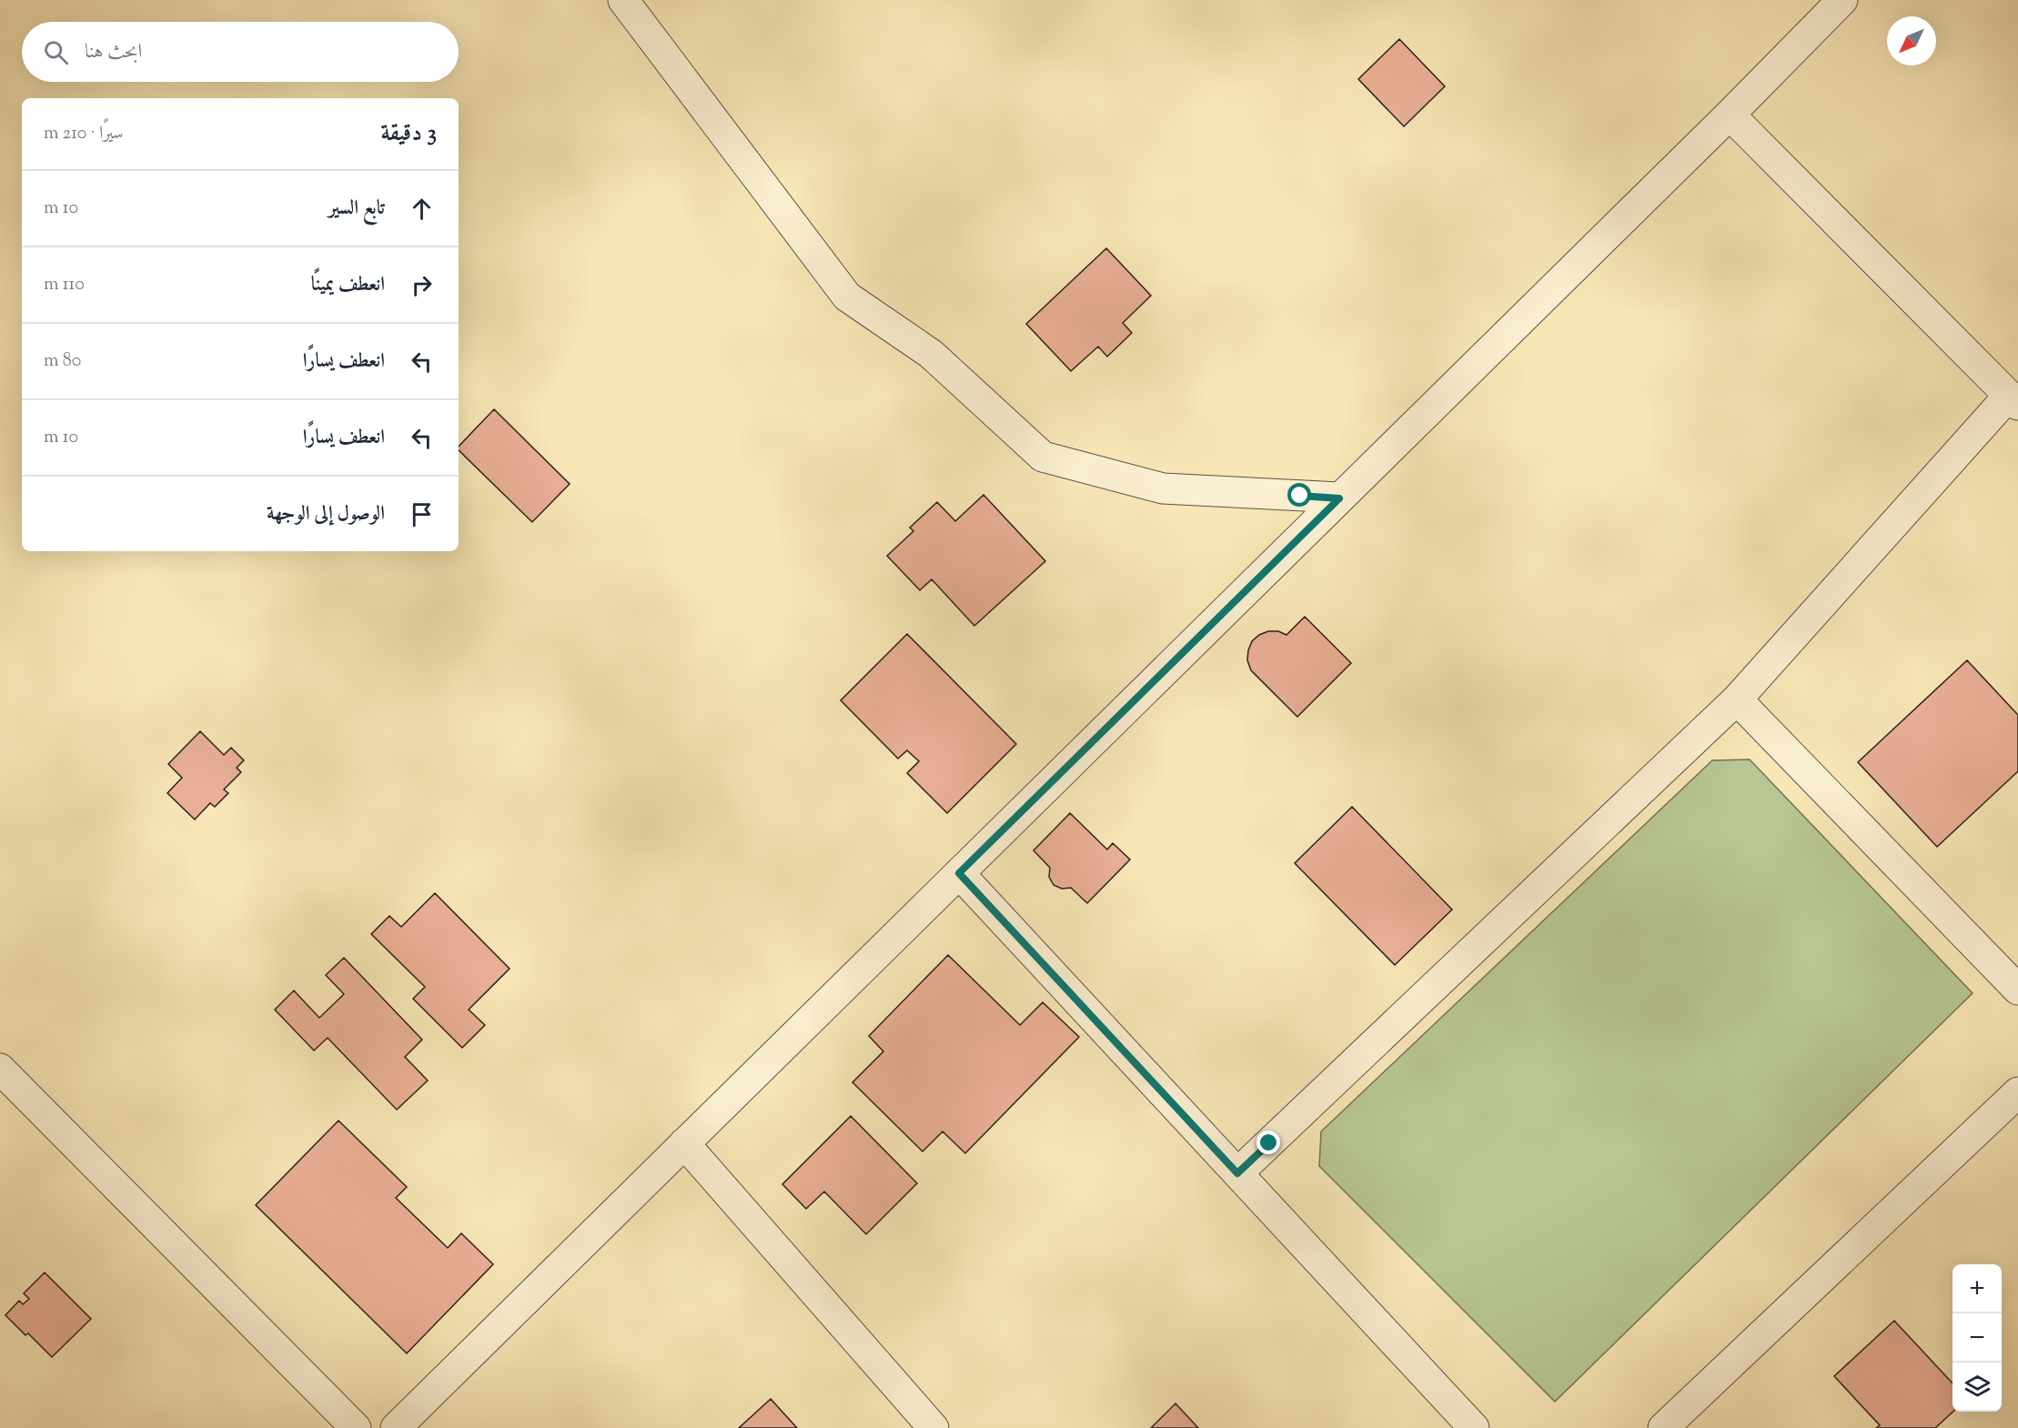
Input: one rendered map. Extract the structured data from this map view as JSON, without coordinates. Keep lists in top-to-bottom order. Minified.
{"north":"bottom left","page":{"search":"ابحث هنا","heading":["3 دقيقة","سيرًا · 210 m"],"list":[["تابع السير","10 m"],["انعطف يمينًا","110 m"],["انعطف يسارًا","80 m"],["انعطف يسارًا","10 m"],"الوصول إلى الوجهة"],"map_buttons":["+","−"]}}
